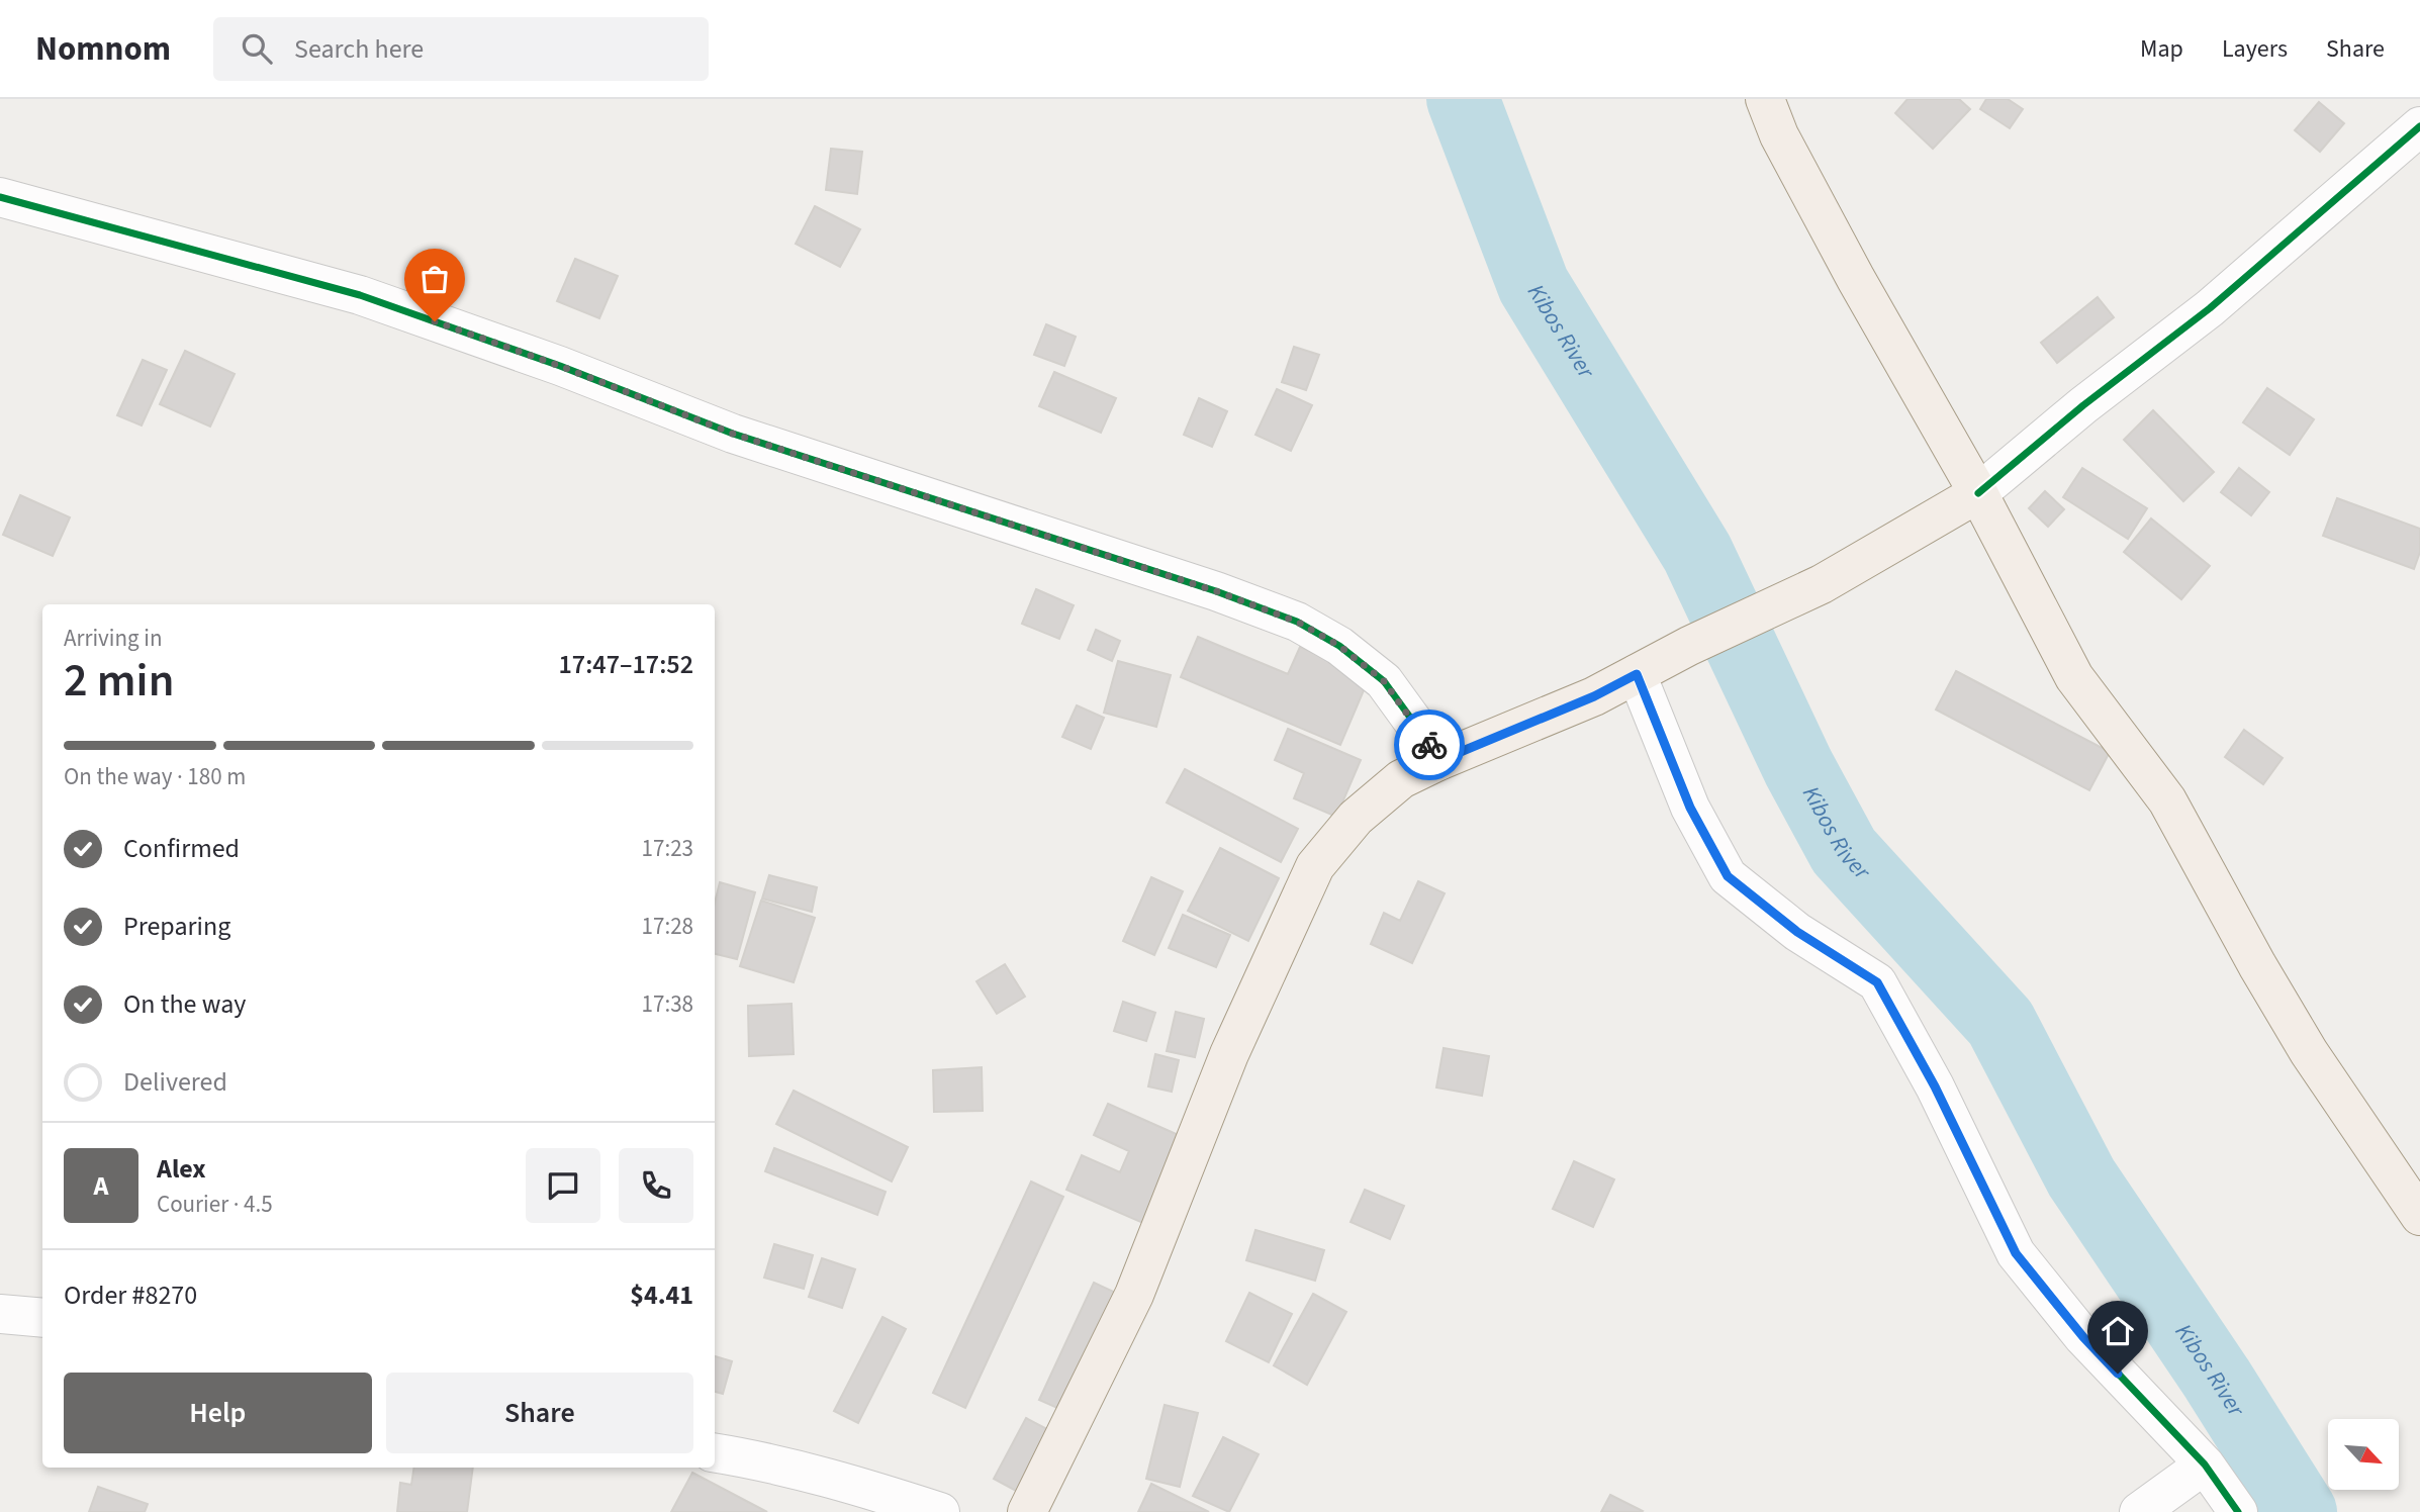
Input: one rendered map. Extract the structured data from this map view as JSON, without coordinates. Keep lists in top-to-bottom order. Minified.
{"water":["Kibos River"],"north":"bottom right","page":{"header":"Nomnom","search":"Search here","nav":["Map","Layers","Share"],"heading":["2 min","Arriving in","17:47–17:52"],"panel":["Alex","Courier · 4.5","Order #8270","$4.41"],"bar":"On the way · 180 m","list":[["Confirmed","17:23"],["Preparing","17:28"],["On the way","17:38"],"Delivered"],"round":"A","buttons":["Help","Share"]}}
